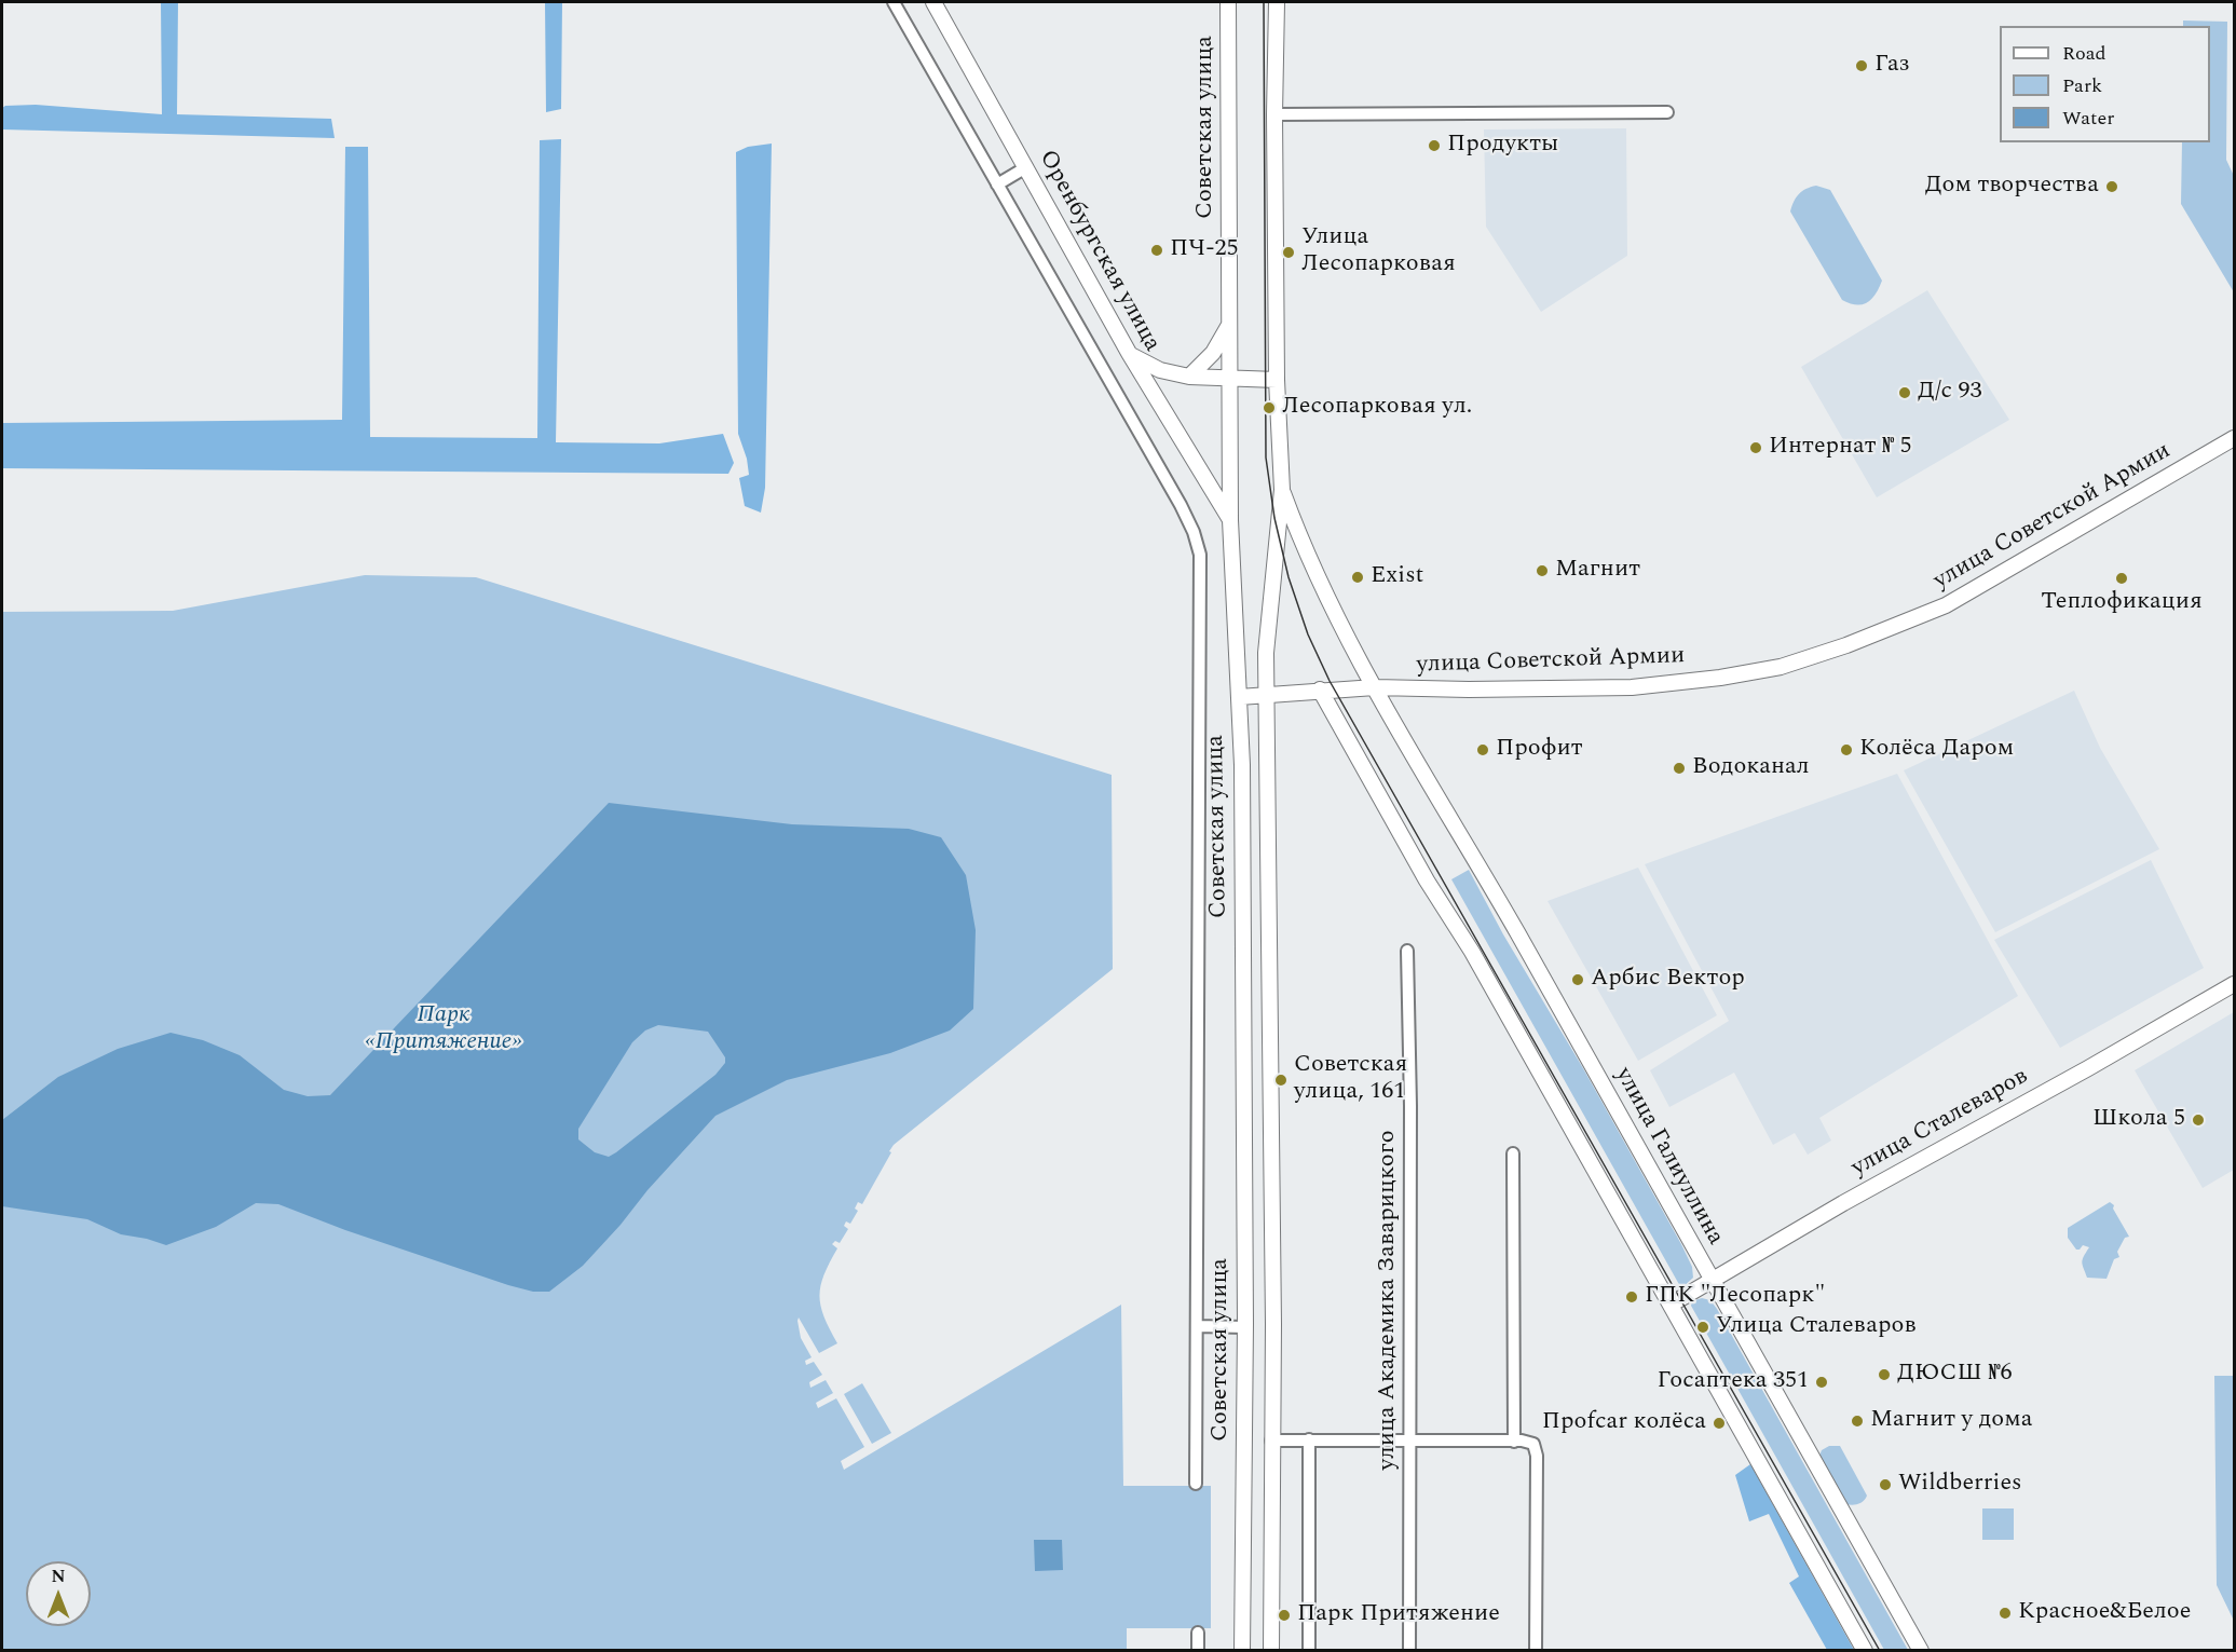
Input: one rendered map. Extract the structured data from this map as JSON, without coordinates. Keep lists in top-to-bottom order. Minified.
{"streets":{"main road":["Советская улица","Оренбургская улица","улица Советской Армии","улица Сталеваров","улица Галиуллина"],"street":["улица Академика Заварицкого"]},"crossings":[["Советская улица","Оренбургская улица"],["Советская улица","улица Советской Армии"],["Советская улица","улица Галиуллина"],["улица Советской Армии","улица Галиуллина"],["улица Сталеваров","улица Галиуллина"]],"parks":["Парк «Притяжение»"],"places":["Газ","Продукты","Дом творчества","ПЧ-25","Улица Лесопарковая","Д/с 93","Лесопарковая ул.","Интернат № 5","Магнит","Exist","Теплофикация","Профит","Колёса Даром","Водоканал","Арбис Вектор","Советская улица, 161","Школа 5","ГПК \"Лесопарк\"","Улица Сталеваров","ДЮСШ №6","Госаптека 351","Магнит у дома","Проfcar колёса","Wildberries","Красное&Белое","Парк Притяжение"],"legend":["Road","Park","Water"],"north":"top"}
